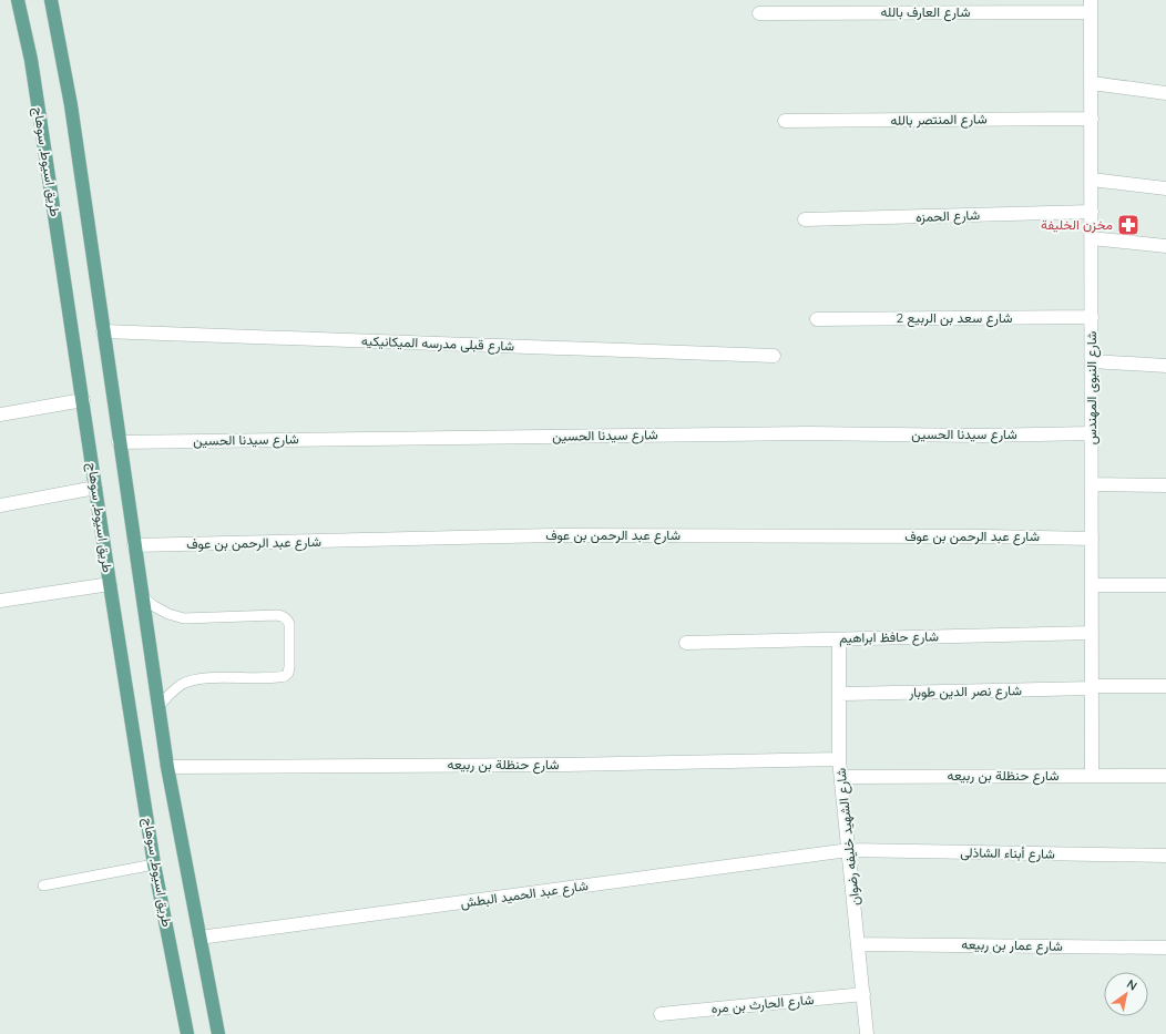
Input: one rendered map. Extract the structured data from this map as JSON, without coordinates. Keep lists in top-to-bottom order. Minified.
{"streets":{"main road":["طريق اسيوط, سوهاج"],"street":["شارع العارف بالله","شارع المنتصر بالله","شارع الحمزه","شارع سعد بن الربيع 2","شارع قبلى مدرسه الميكانيكيه","شارع النبوى المهندس","شارع سيدنا الحسين","شارع عبد الرحمن بن عوف","شارع حافظ ابراهيم","شارع نصر الدين طوبار","شارع حنظلة بن ربيعه","شارع الشهيد خليفه رضوان","شارع أبناء الشاذلى","شارع عبد الحميد البطش","شارع عمار بن ربيعه","شارع الحارث بن مره"]},"crossings":[["شارع العارف بالله","شارع النبوى المهندس"],["شارع المنتصر بالله","شارع النبوى المهندس"],["شارع الحمزه","شارع النبوى المهندس"],["شارع سعد بن الربيع 2","شارع النبوى المهندس"],["شارع النبوى المهندس","شارع سيدنا الحسين"],["شارع النبوى المهندس","شارع عبد الرحمن بن عوف"],["شارع النبوى المهندس","شارع حافظ ابراهيم"],["شارع النبوى المهندس","شارع نصر الدين طوبار"],["شارع النبوى المهندس","شارع حنظلة بن ربيعه"],["شارع حافظ ابراهيم","شارع الشهيد خليفه رضوان"],["شارع نصر الدين طوبار","شارع الشهيد خليفه رضوان"],["شارع حنظلة بن ربيعه","شارع الشهيد خليفه رضوان"],["شارع الشهيد خليفه رضوان","شارع أبناء الشاذلى"],["شارع الشهيد خليفه رضوان","شارع عبد الحميد البطش"],["شارع الشهيد خليفه رضوان","شارع عمار بن ربيعه"],["شارع الشهيد خليفه رضوان","شارع الحارث بن مره"],["شارع أبناء الشاذلى","شارع عبد الحميد البطش"]],"places":{"pharmacy":["مخزن الخليفة"]},"north":"top right"}
